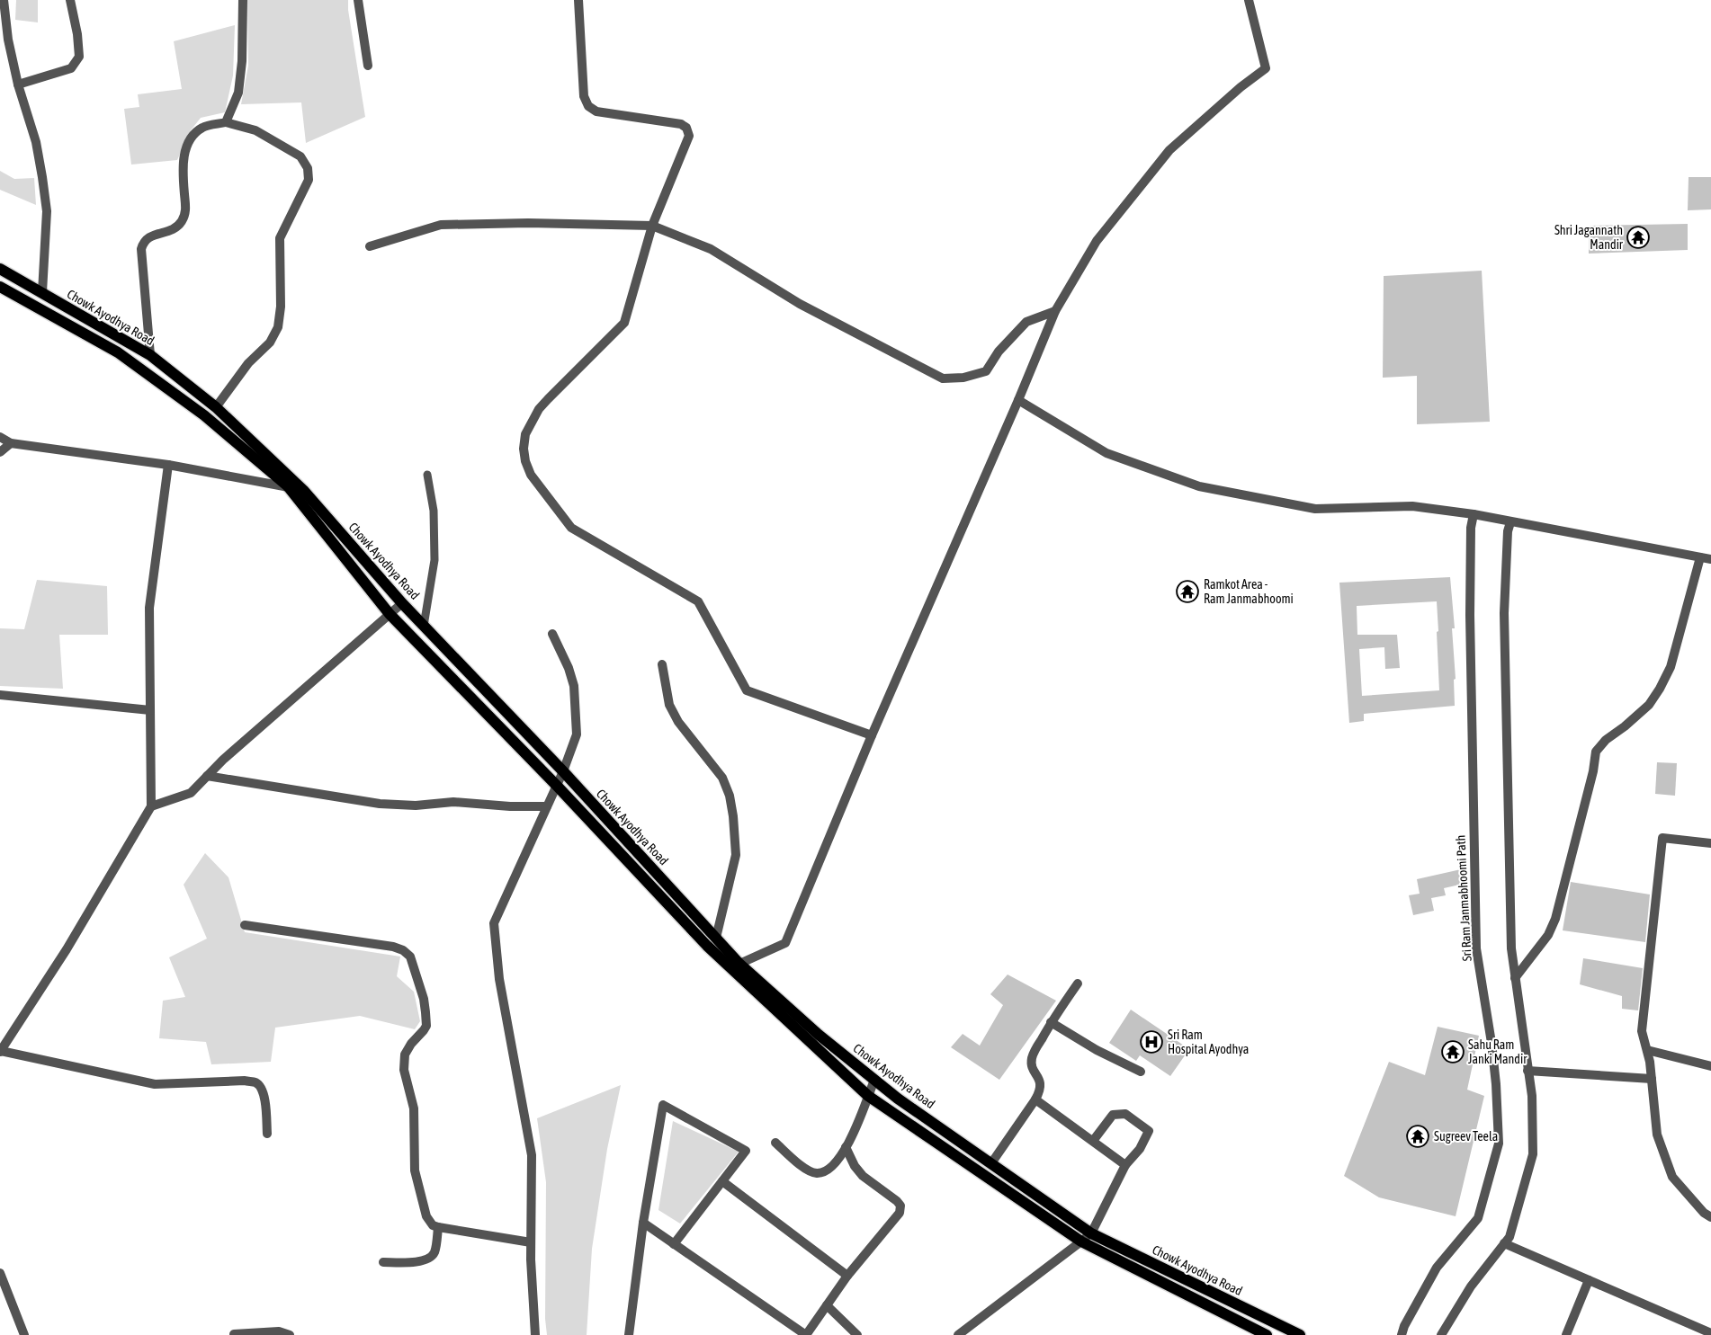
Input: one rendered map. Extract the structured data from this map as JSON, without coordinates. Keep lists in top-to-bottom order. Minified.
{"streets":{"main road":["Chowk Ayodhya Road"],"street":["Sri Ram Janmabhoomi Path"]},"places":{"temple":["Shri Jagannath Mandir","Ramkot Area - Ram Janmabhoomi","Sahu Ram Janki Mandir","Sugreev Teela"],"hospital":["Sri Ram Hospital Ayodhya"]}}
